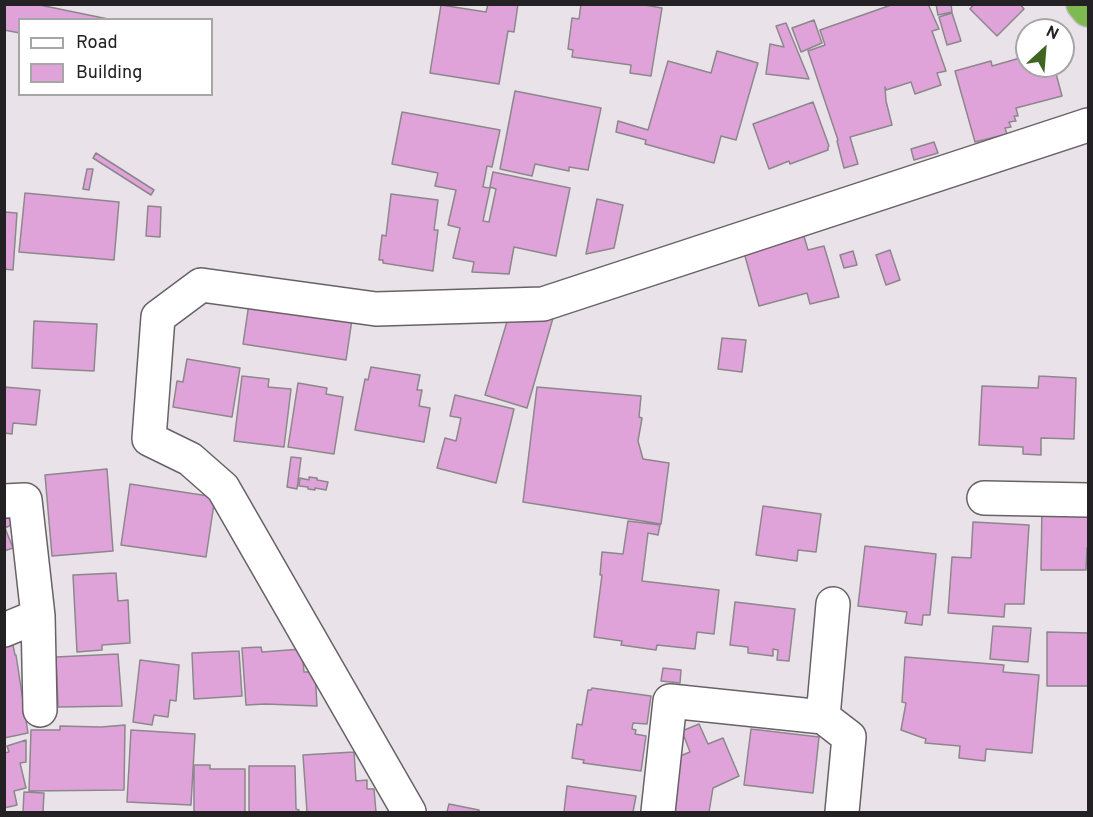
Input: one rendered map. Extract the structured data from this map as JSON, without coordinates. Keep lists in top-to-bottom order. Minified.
{"legend":["Road","Building"],"north":"top right"}
